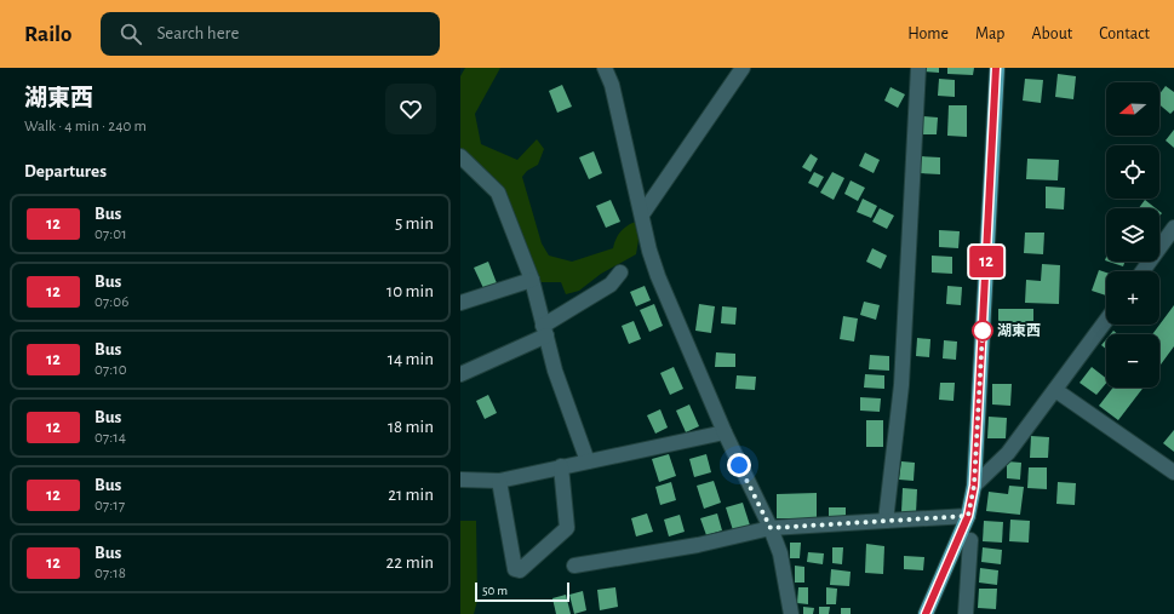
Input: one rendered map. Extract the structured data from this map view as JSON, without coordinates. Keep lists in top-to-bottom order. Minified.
{"places":["湖東西"],"lines":["bus line 12"],"scale_bar":"50 m","north":"left","page":{"header":"Railo","search":"Search here","nav":["Home","Map","About","Contact"],"heading":[["湖東西","Walk · 4 min · 240 m"],"Departures"],"on_map":"12","map_buttons":["+","−"],"list":[{"mark":"12","name":"Bus","note":"07:01","value":"5 min"},{"mark":"12","name":"Bus","note":"07:06","value":"10 min"},{"mark":"12","name":"Bus","note":"07:10","value":"14 min"},{"mark":"12","name":"Bus","note":"07:14","value":"18 min"},{"mark":"12","name":"Bus","note":"07:17","value":"21 min"},{"mark":"12","name":"Bus","note":"07:18","value":"22 min"}],"scale":"50 m"}}
